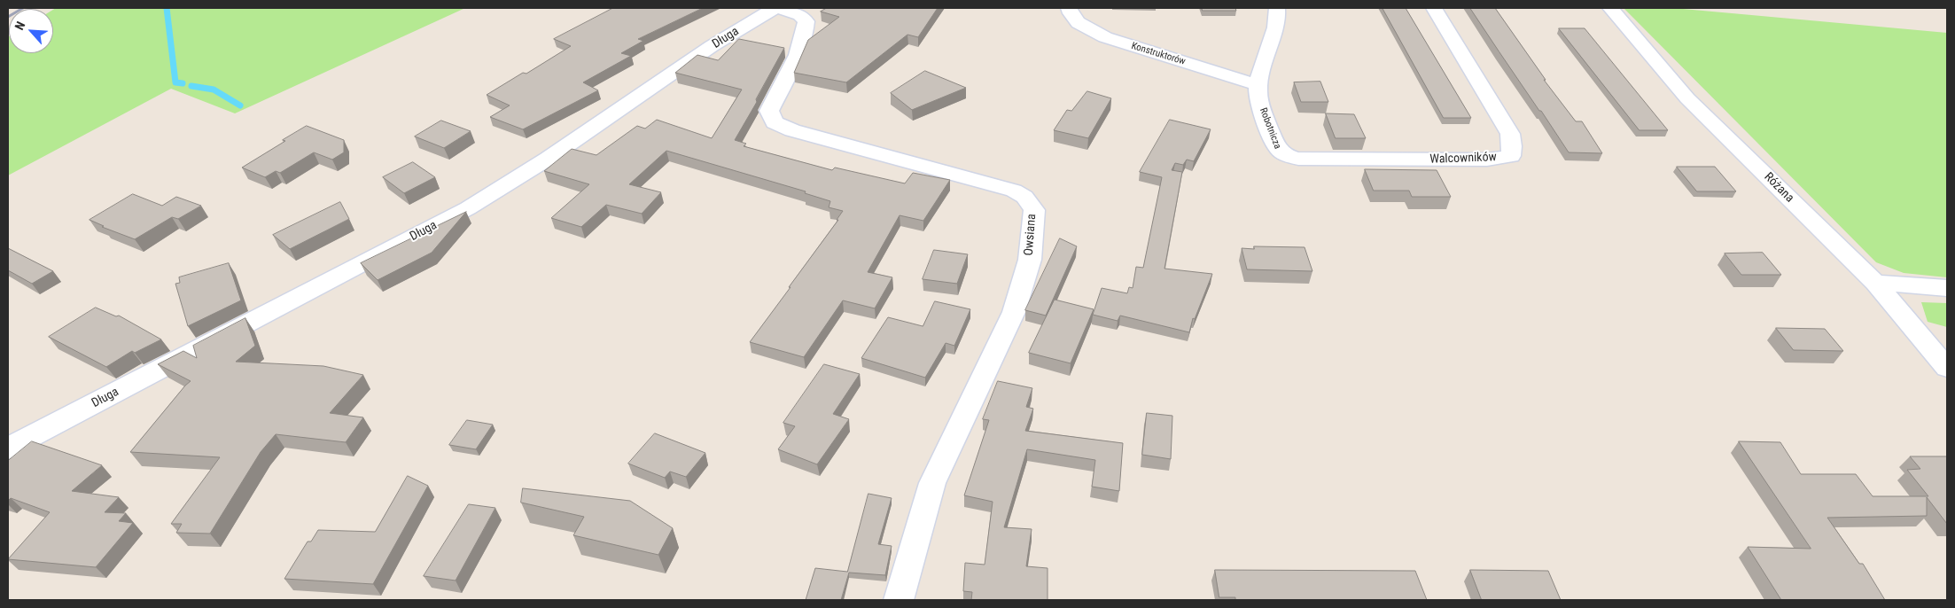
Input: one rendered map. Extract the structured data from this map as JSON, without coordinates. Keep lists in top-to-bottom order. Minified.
{"streets":{"street":["Długa","Konstruktorów","Robotnicza","Walcowników","Różana","Owsiana"]},"crossings":[["Konstruktorów","Robotnicza"],["Robotnicza","Walcowników"]],"north":"top left"}
